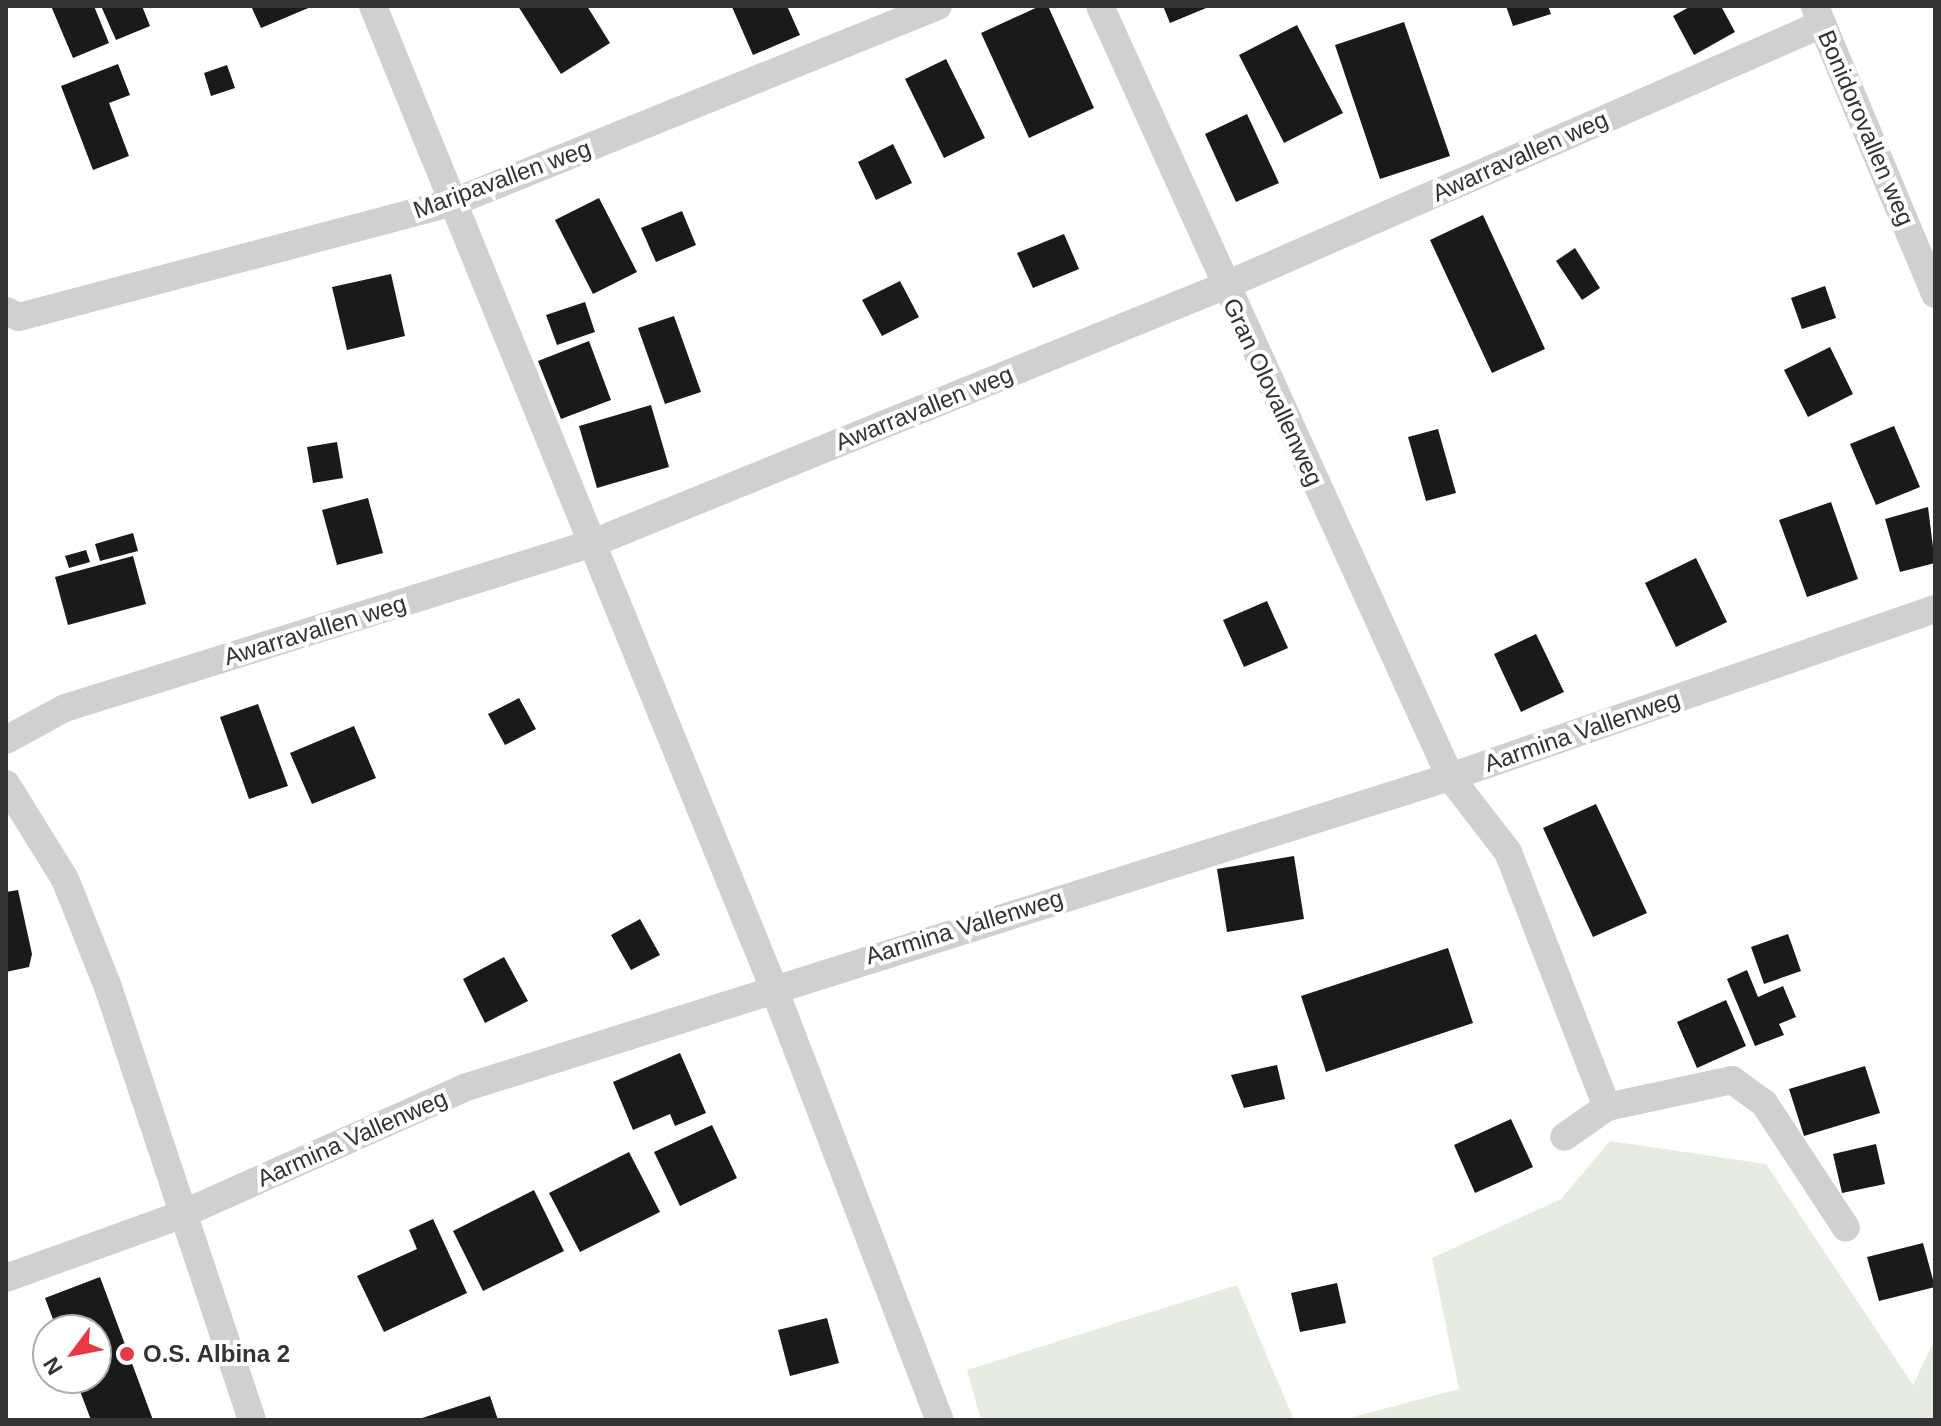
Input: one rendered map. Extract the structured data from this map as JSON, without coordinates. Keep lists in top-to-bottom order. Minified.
{"streets":{"street":["Bonidorovallen weg","Awarravallen weg","Maripavallen weg","Gran Olovallenweg","Aarmina Vallenweg"]},"crossings":[["Bonidorovallen weg","Awarravallen weg"],["Awarravallen weg","Gran Olovallenweg"],["Gran Olovallenweg","Aarmina Vallenweg"]],"places":["O.S. Albina 2"],"north":"bottom left"}
